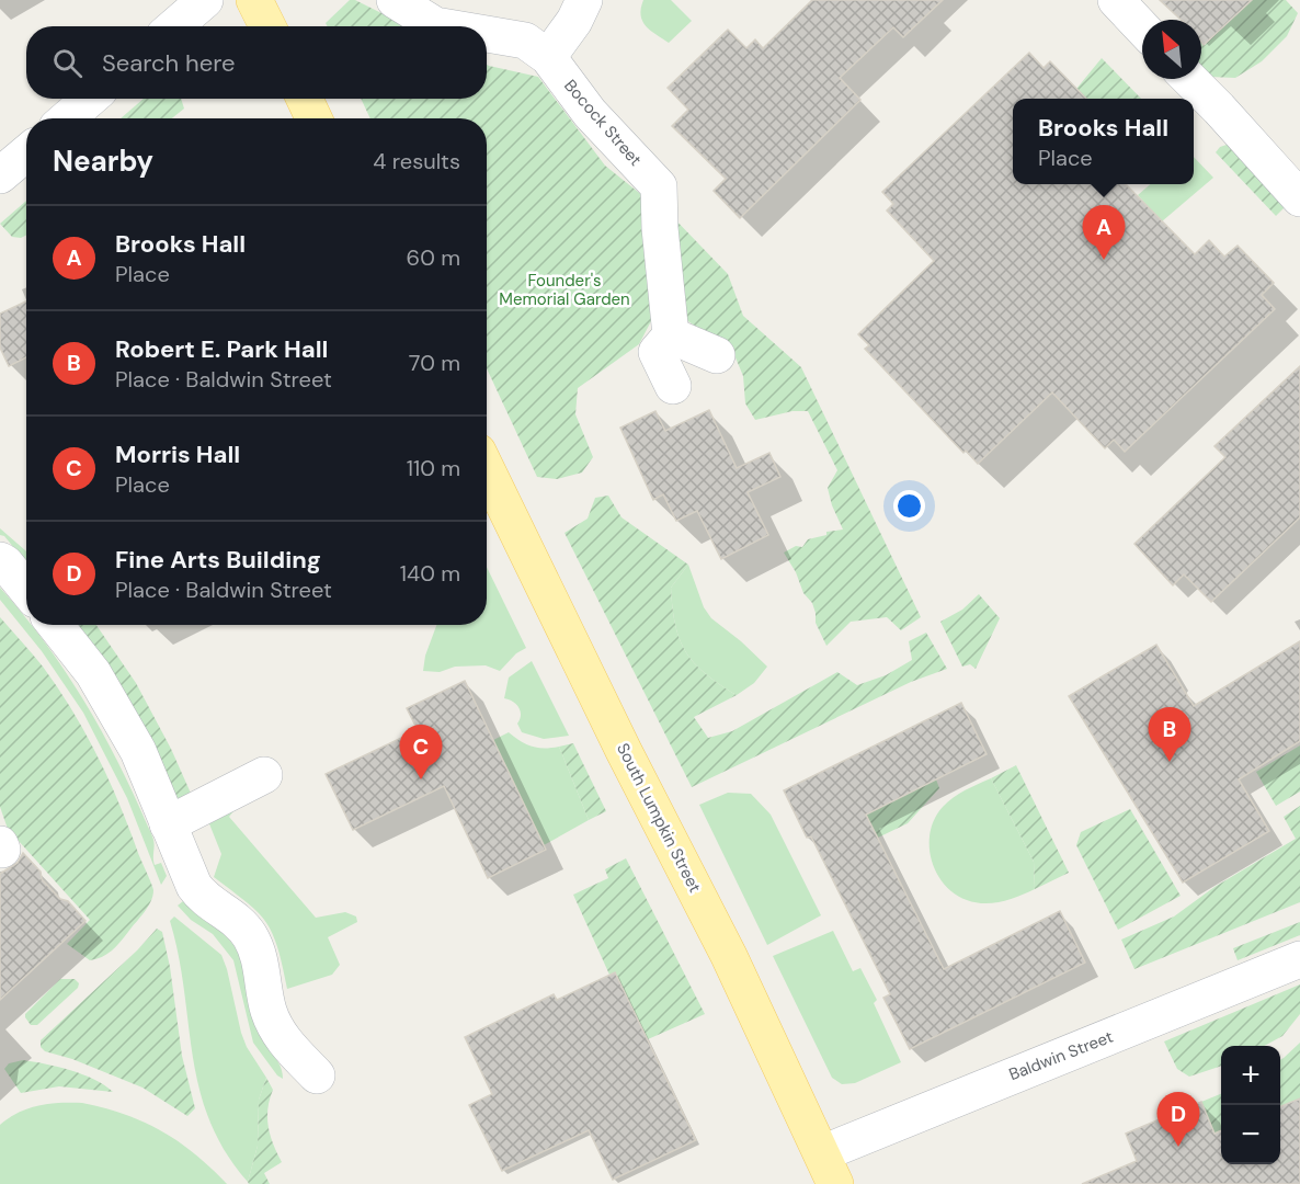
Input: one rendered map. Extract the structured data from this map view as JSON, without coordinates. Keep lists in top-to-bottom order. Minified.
{"streets":{"main road":["South Lumpkin Street"],"street":["Bocock Street","Baldwin Street"]},"crossings":[["South Lumpkin Street","Baldwin Street"]],"parks":["Founder's Memorial Garden"],"north":"top left","page":{"search":"Search here","popup":["Brooks Hall","Place"],"heading":["Nearby","4 results"],"list":[{"mark":"A","name":"Brooks Hall","note":"Place","value":"60 m"},{"mark":"B","name":"Robert E. Park Hall","note":"Place · Baldwin Street","value":"70 m"},{"mark":"C","name":"Morris Hall","note":"Place","value":"110 m"},{"mark":"D","name":"Fine Arts Building","note":"Place · Baldwin Street","value":"140 m"}],"pins":["A","B","C","D"],"map_buttons":["+","−"]}}
